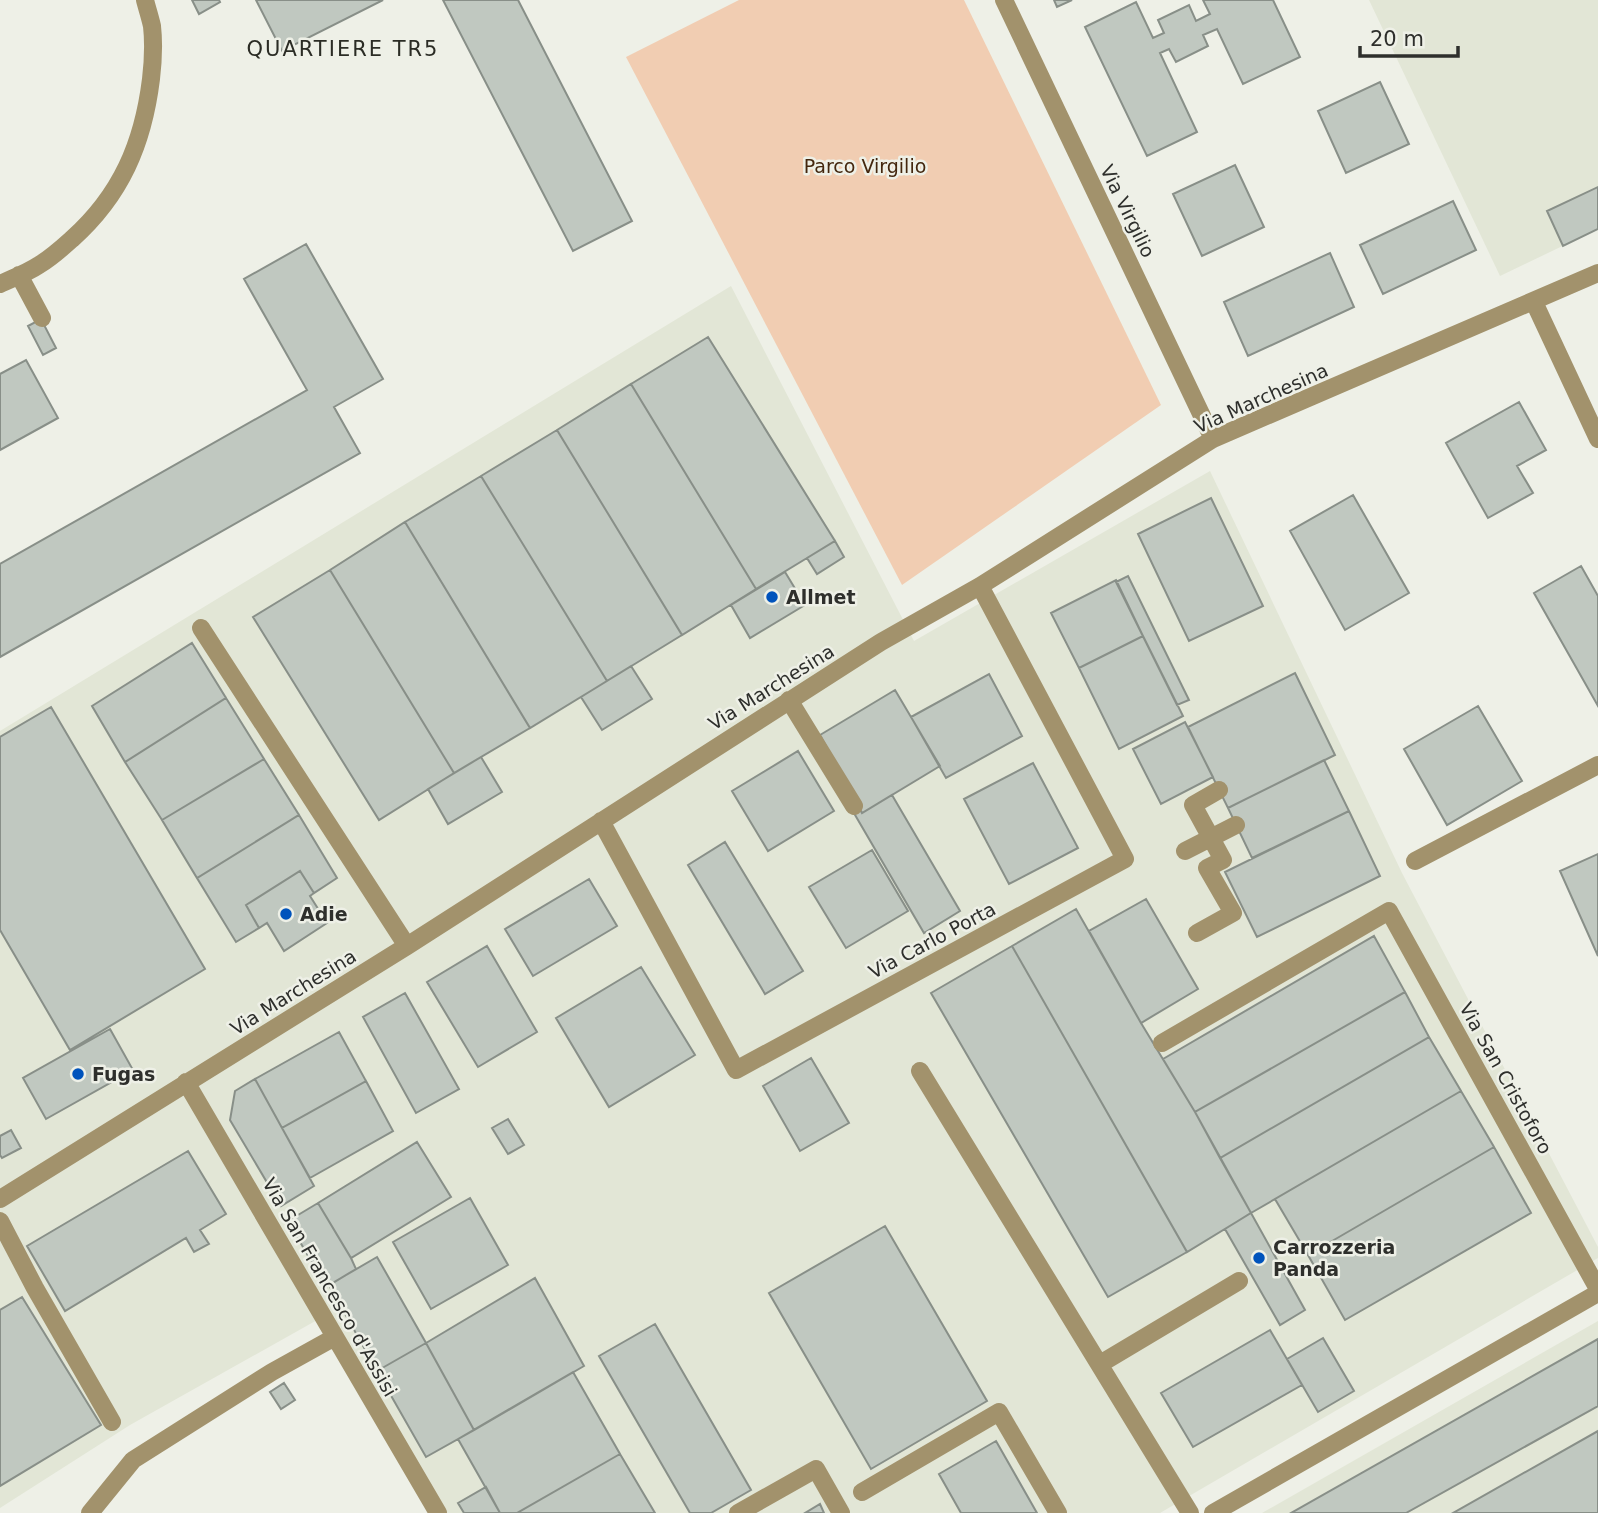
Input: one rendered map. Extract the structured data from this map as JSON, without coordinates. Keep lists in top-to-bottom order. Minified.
{"streets":{"street":["Via Virgilio","Via Marchesina","Via Carlo Porta","Via San Cristoforo","Via San Francesco d'Assisi"]},"crossings":[["Via Virgilio","Via Marchesina"],["Via Marchesina","Via Carlo Porta"],["Via Marchesina","Via San Francesco d'Assisi"]],"districts":["QUARTIERE TR5"],"parks":["Parco Virgilio"],"places":["Allmet","Adie","Fugas","Carrozzeria Panda"],"scale_bar":"20 m"}
